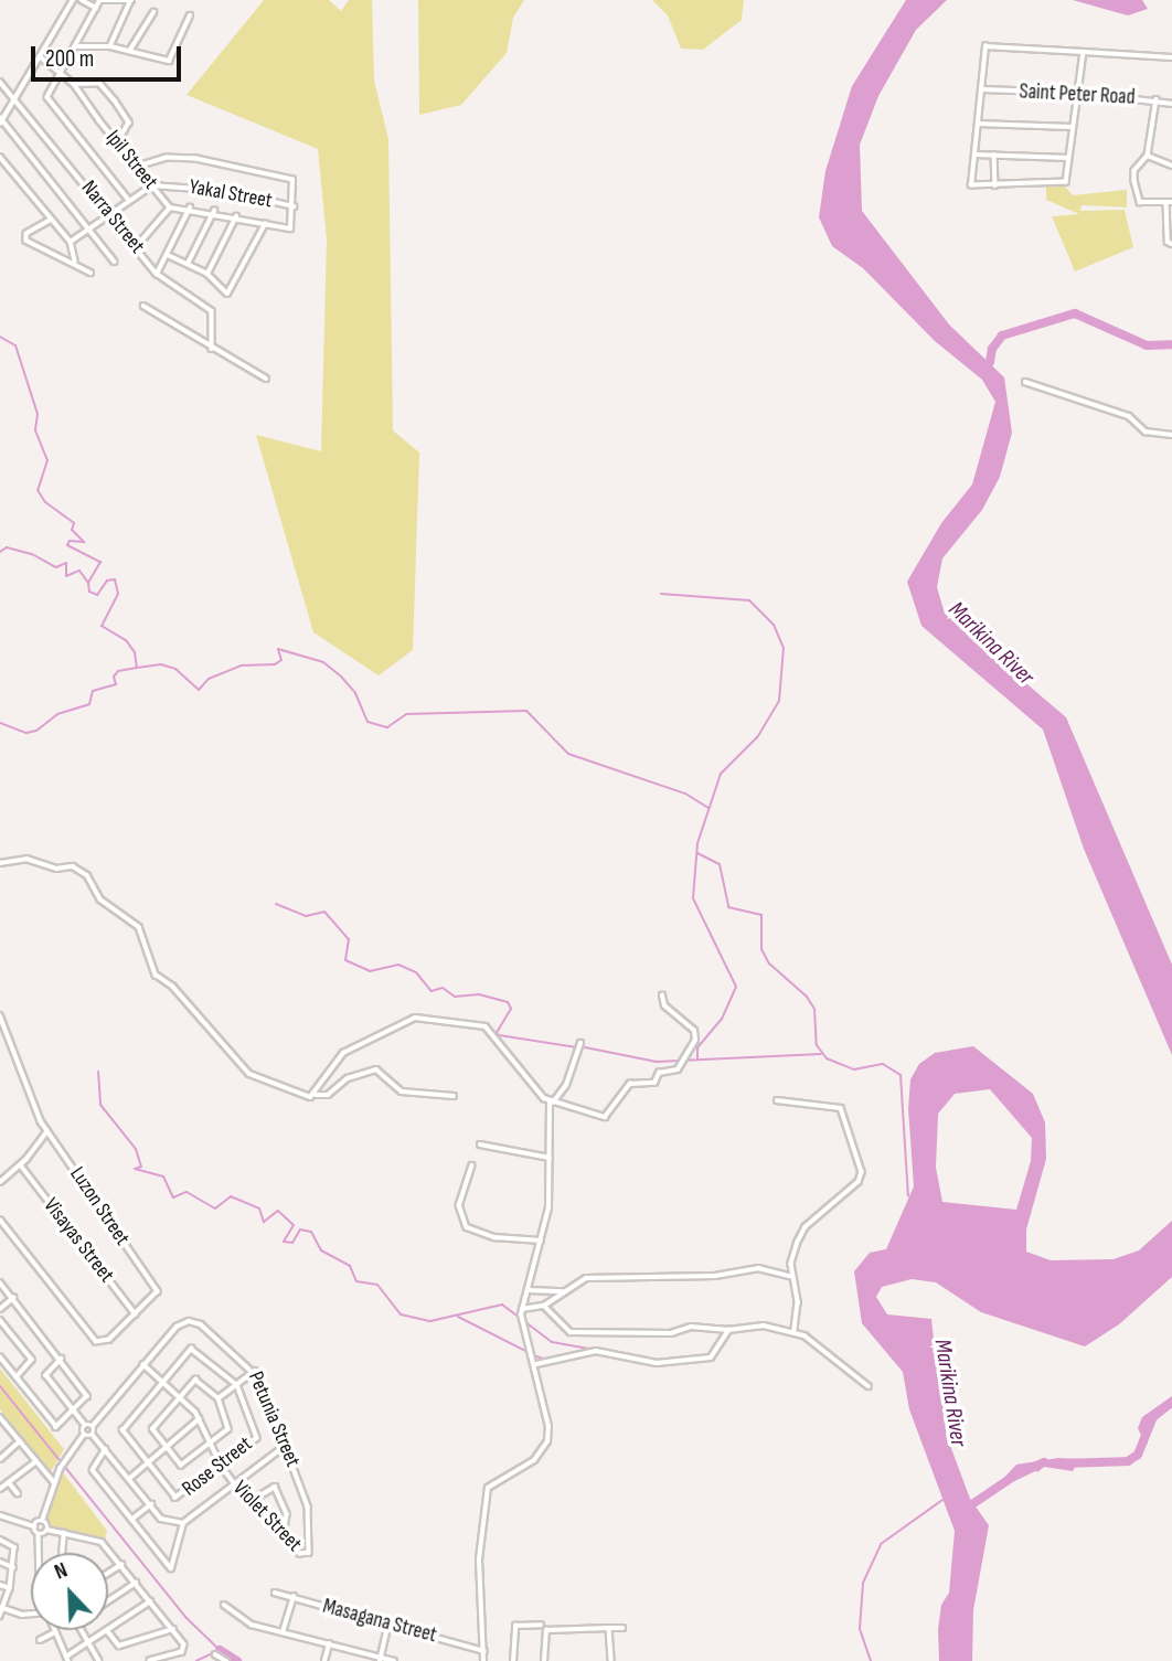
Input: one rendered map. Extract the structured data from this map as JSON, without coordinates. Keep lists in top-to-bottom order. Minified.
{"streets":{"street":["Saint Peter Road","Ipil Street","Yakal Street","Narra Street","Luzon Street","Visayas Street","Petunia Street","Rose Street","Violet Street","Masagana Street"]},"crossings":[["Ipil Street","Yakal Street"],["Luzon Street","Visayas Street"],["Petunia Street","Violet Street"],["Rose Street","Violet Street"]],"water":["Marikina River"],"scale_bar":"200 m","north":"top left"}
